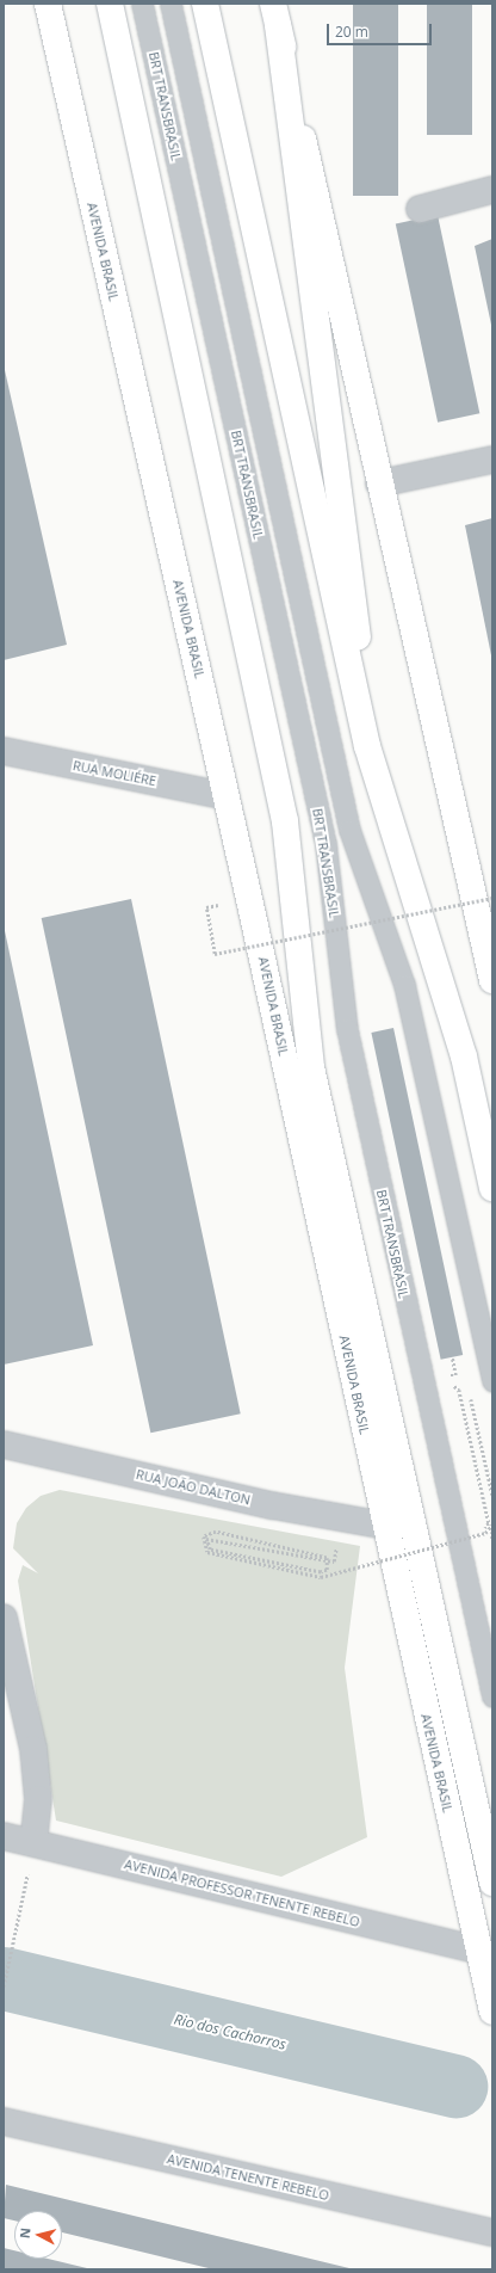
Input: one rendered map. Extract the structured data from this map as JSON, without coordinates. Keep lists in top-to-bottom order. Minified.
{"streets":{"highway":["AVENIDA BRASIL"],"street":["RUA MOLIÉRE","RUA JOÃO DALTON","AVENIDA PROFESSOR TENENTE REBELO","AVENIDA TENENTE REBELO"],"lane":["BRT TRANSBRASIL"]},"crossings":[["AVENIDA BRASIL","RUA MOLIÉRE"],["AVENIDA BRASIL","RUA JOÃO DALTON"],["AVENIDA BRASIL","AVENIDA PROFESSOR TENENTE REBELO"]],"water":["Rio dos Cachorros"],"scale_bar":"20 m","north":"left"}
